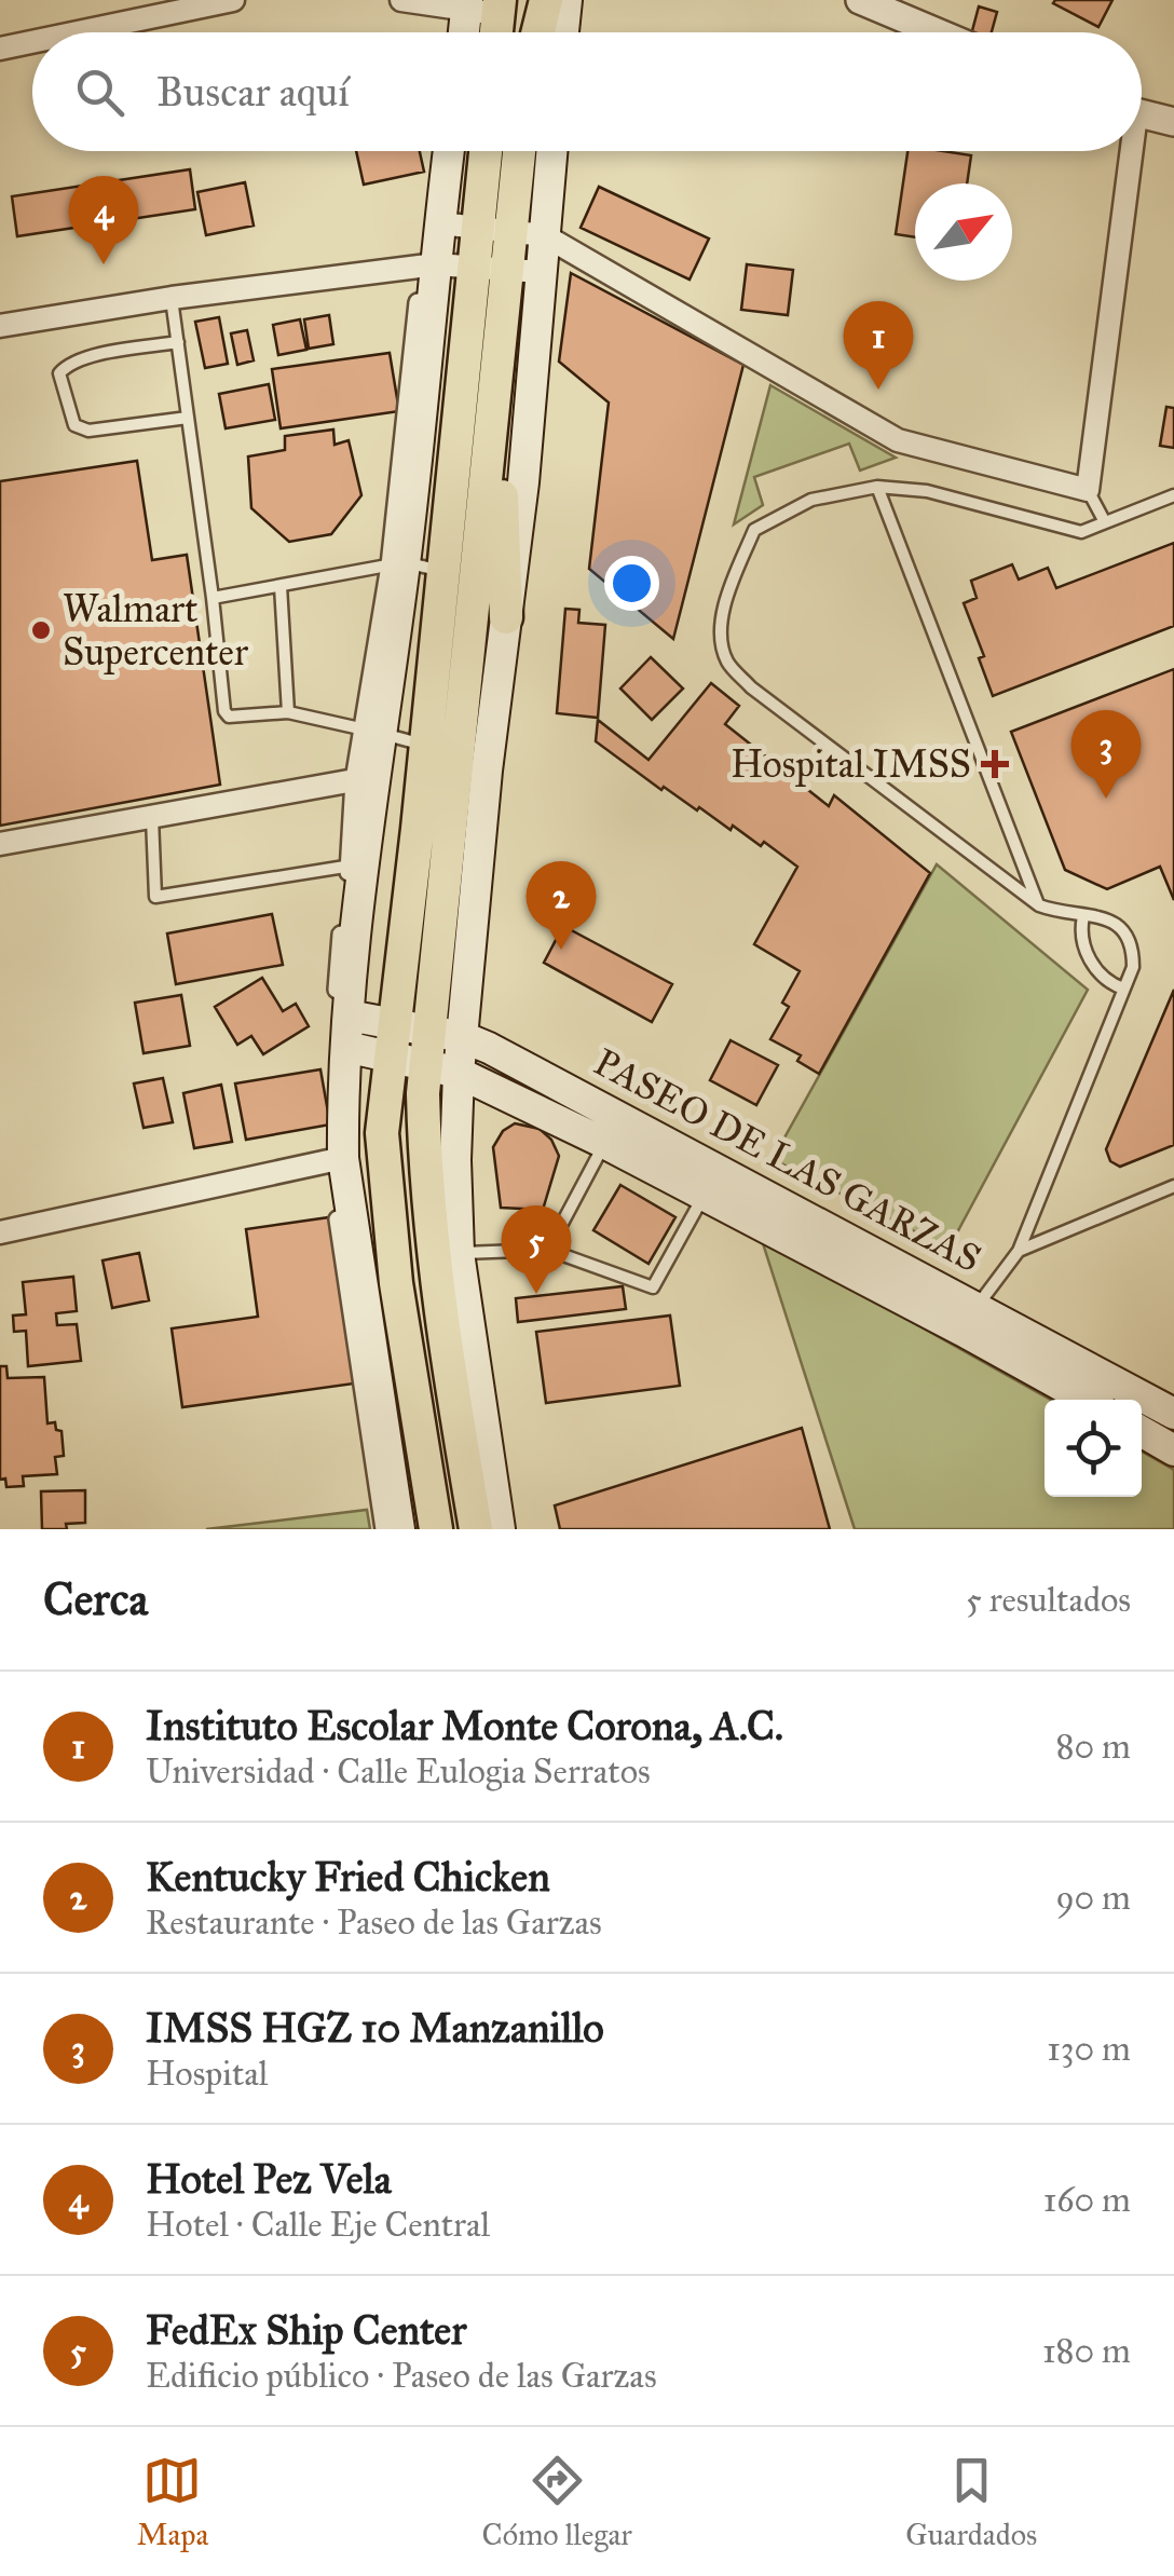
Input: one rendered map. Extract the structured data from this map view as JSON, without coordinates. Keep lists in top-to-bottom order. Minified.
{"streets":{"main road":["PASEO DE LAS GARZAS"]},"places":{"other":["Walmart Supercenter"],"health":["Hospital IMSS"]},"north":"top right","page":{"search":"Buscar aquí","pins":["4","1","3","2","5"],"heading":["Cerca","5 resultados"],"list":[{"mark":"1","name":"Instituto Escolar Monte Corona, A.C.","note":"Universidad · Calle Eulogia Serratos","value":"80 m"},{"mark":"2","name":"Kentucky Fried Chicken","note":"Restaurante · Paseo de las Garzas","value":"90 m"},{"mark":"3","name":"IMSS HGZ 10 Manzanillo","note":"Hospital","value":"130 m"},{"mark":"4","name":"Hotel Pez Vela","note":"Hotel · Calle Eje Central","value":"160 m"},{"mark":"5","name":"FedEx Ship Center","note":"Edificio público · Paseo de las Garzas","value":"180 m"}],"nav":["Mapa","Cómo llegar","Guardados"]}}
